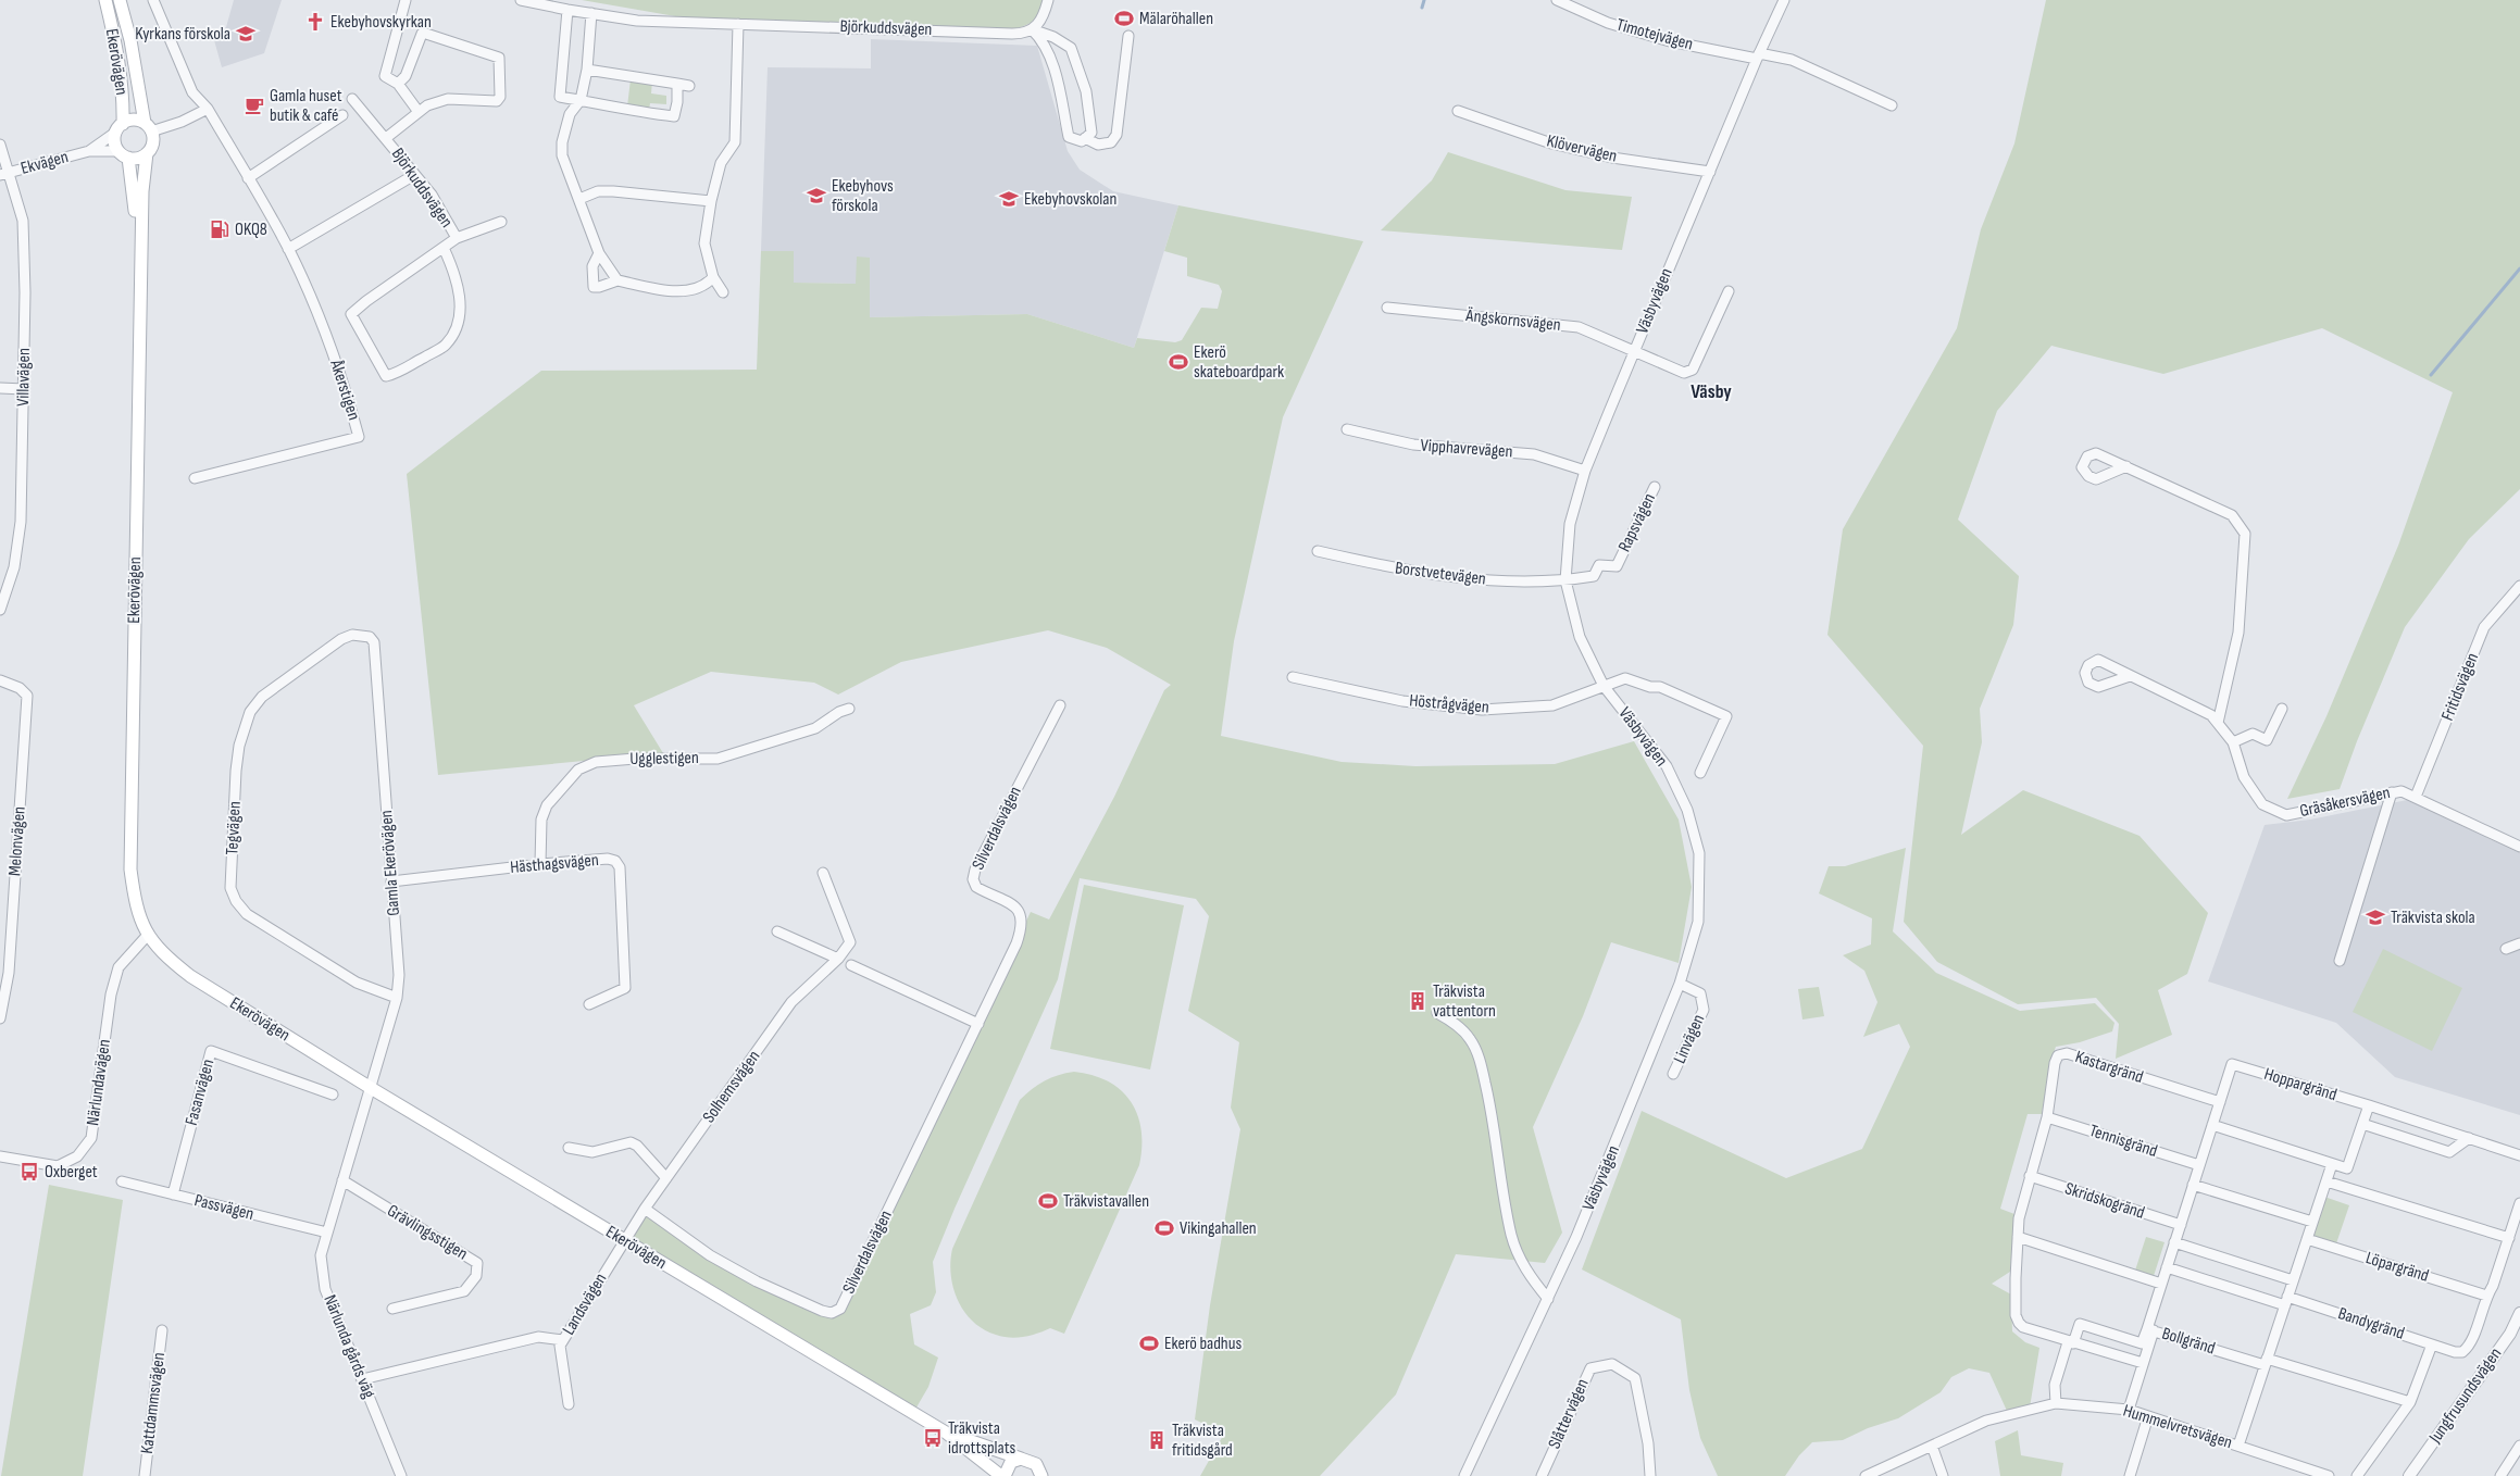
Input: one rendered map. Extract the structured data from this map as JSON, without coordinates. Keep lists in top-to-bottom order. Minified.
{"streets":{"main road":["Ekerövägen"],"street":["Björkuddsvägen","Timotejvägen","Klövervägen","Ekvägen","Väsbyvägen","Ängskornsvägen","Villavägen","Åkerstigen","Vipphavrevägen","Rapsvägen","Borstvetevägen","Fritidsvägen","Höstrågvägen","Ugglestigen","Gräsåkersvägen","Tegvägen","Silverdalsvägen","Melonvägen","Gamla Ekerövägen","Hästhagsvägen","Linvägen","Kastargränd","Närlundavägen","Hoppargränd","Solhemsvägen","Fasanvägen","Tennisgränd","Skridskogränd","Passvägen","Grävlingsstigen","Löpargränd","Landsvägen","Bandygränd","Bollgränd","Närlunda gårds väg","Jungfrusundsvägen","Kattdammsvägen","Slåttervägen","Hummelvretsvägen"]},"crossings":[["Timotejvägen","Väsbyvägen"],["Ekerövägen","Ekvägen"],["Ekerövägen","Gamla Ekerövägen"],["Ekerövägen","Närlundavägen"],["Ekerövägen","Solhemsvägen"],["Ekerövägen","Landsvägen"],["Ekerövägen","Närlunda gårds väg"],["Klövervägen","Väsbyvägen"],["Ekvägen","Villavägen"],["Väsbyvägen","Ängskornsvägen"],["Väsbyvägen","Vipphavrevägen"],["Väsbyvägen","Rapsvägen"],["Väsbyvägen","Borstvetevägen"],["Väsbyvägen","Höstrågvägen"],["Väsbyvägen","Linvägen"],["Rapsvägen","Borstvetevägen"],["Fritidsvägen","Gräsåkersvägen"],["Ugglestigen","Hästhagsvägen"],["Tegvägen","Gamla Ekerövägen"],["Silverdalsvägen","Solhemsvägen"],["Gamla Ekerövägen","Hästhagsvägen"],["Gamla Ekerövägen","Närlunda gårds väg"],["Kastargränd","Hoppargränd"],["Kastargränd","Tennisgränd"],["Kastargränd","Skridskogränd"],["Kastargränd","Bollgränd"],["Solhemsvägen","Landsvägen"],["Fasanvägen","Passvägen"],["Passvägen","Närlunda gårds väg"],["Grävlingsstigen","Närlunda gårds väg"],["Löpargränd","Bandygränd"],["Bollgränd","Hummelvretsvägen"]],"districts":["Väsby"],"places":{"sports":["Mälaröhallen","Ekerö skateboardpark","Träkvistavallen","Vikingahallen","Ekerö badhus"],"church":["Ekebyhovskyrkan"],"school or university":["Kyrkans förskola","Ekebyhovs förskola","Ekebyhovskolan","Träkvista skola"],"cafe":["Gamla huset butik & café"],"fuel station":["OKQ8"],"building":["Träkvista vattentorn","Träkvista fritidsgård"],"bus stop":["Oxberget","Träkvista idrottsplats"]}}
